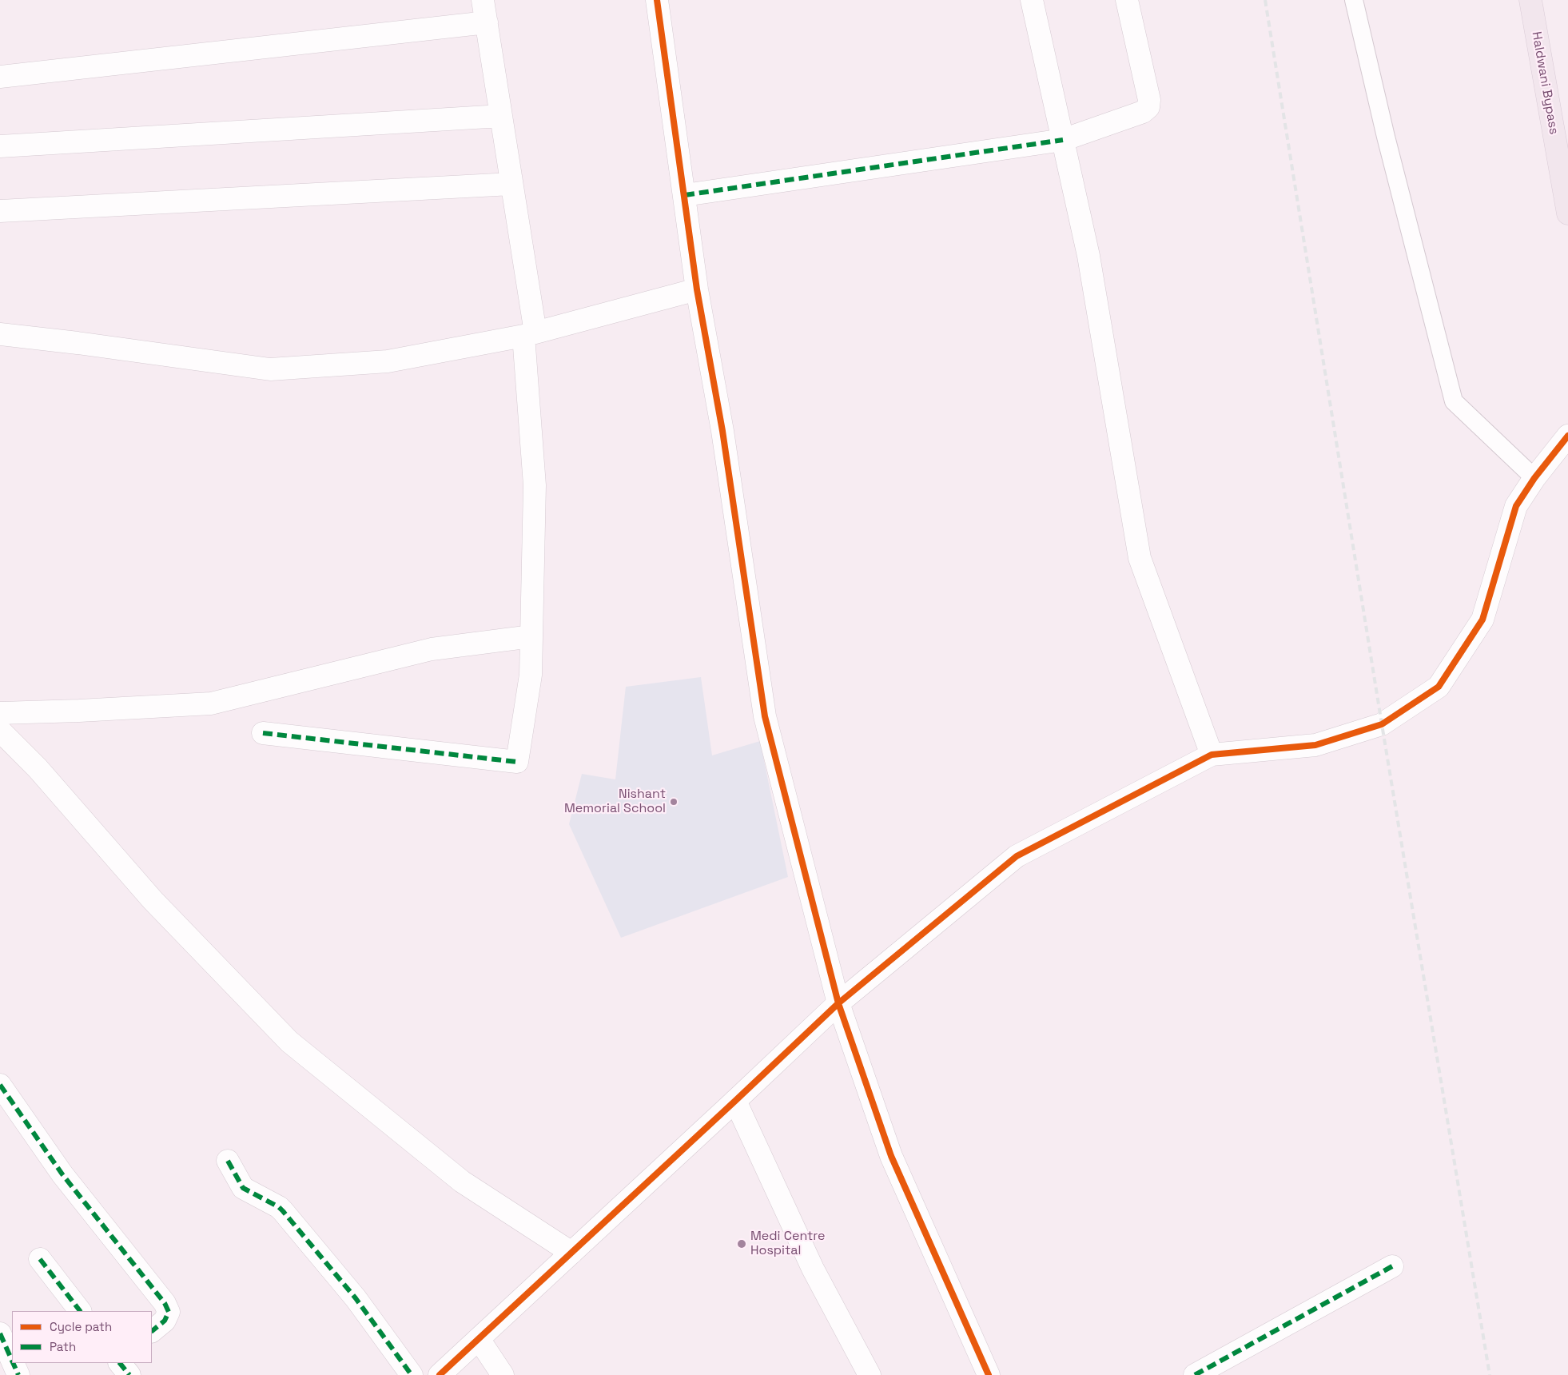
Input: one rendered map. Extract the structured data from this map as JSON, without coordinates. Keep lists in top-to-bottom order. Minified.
{"streets":{"main road":["Haldwani Bypass"]},"places":["Nishant Memorial School","Medi Centre Hospital"],"legend":["Cycle path","Path"]}
